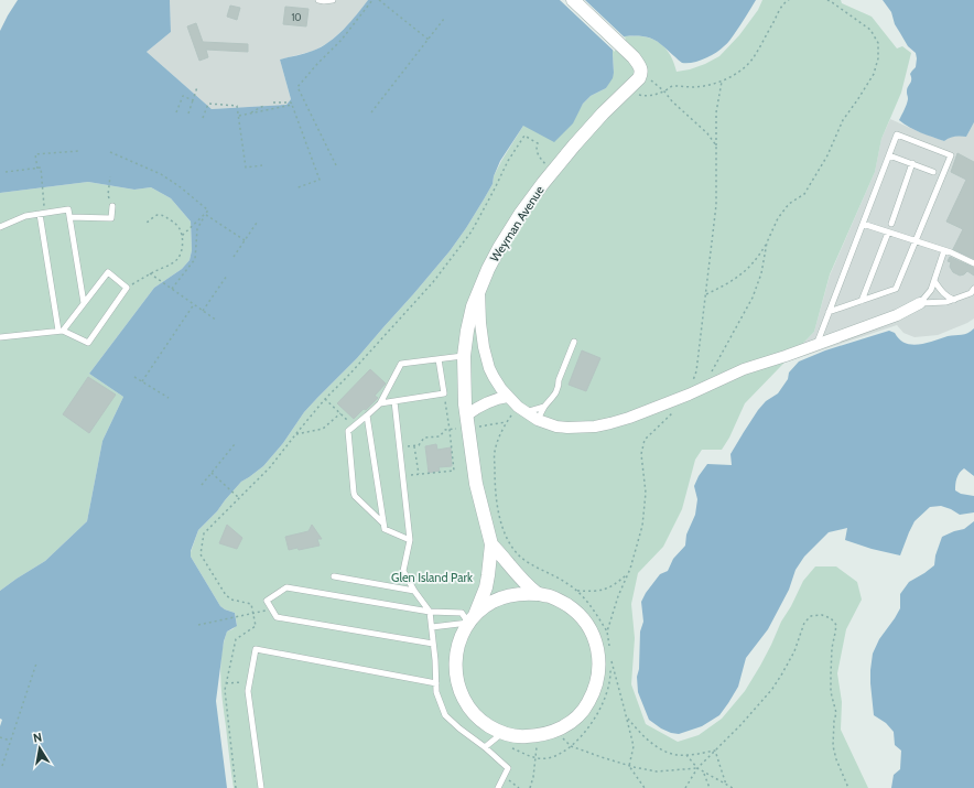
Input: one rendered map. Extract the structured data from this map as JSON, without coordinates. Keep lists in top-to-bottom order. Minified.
{"streets":{"street":["Weyman Avenue"]},"parks":["Glen Island Park"],"house_numbers":["10"],"north":"top"}
